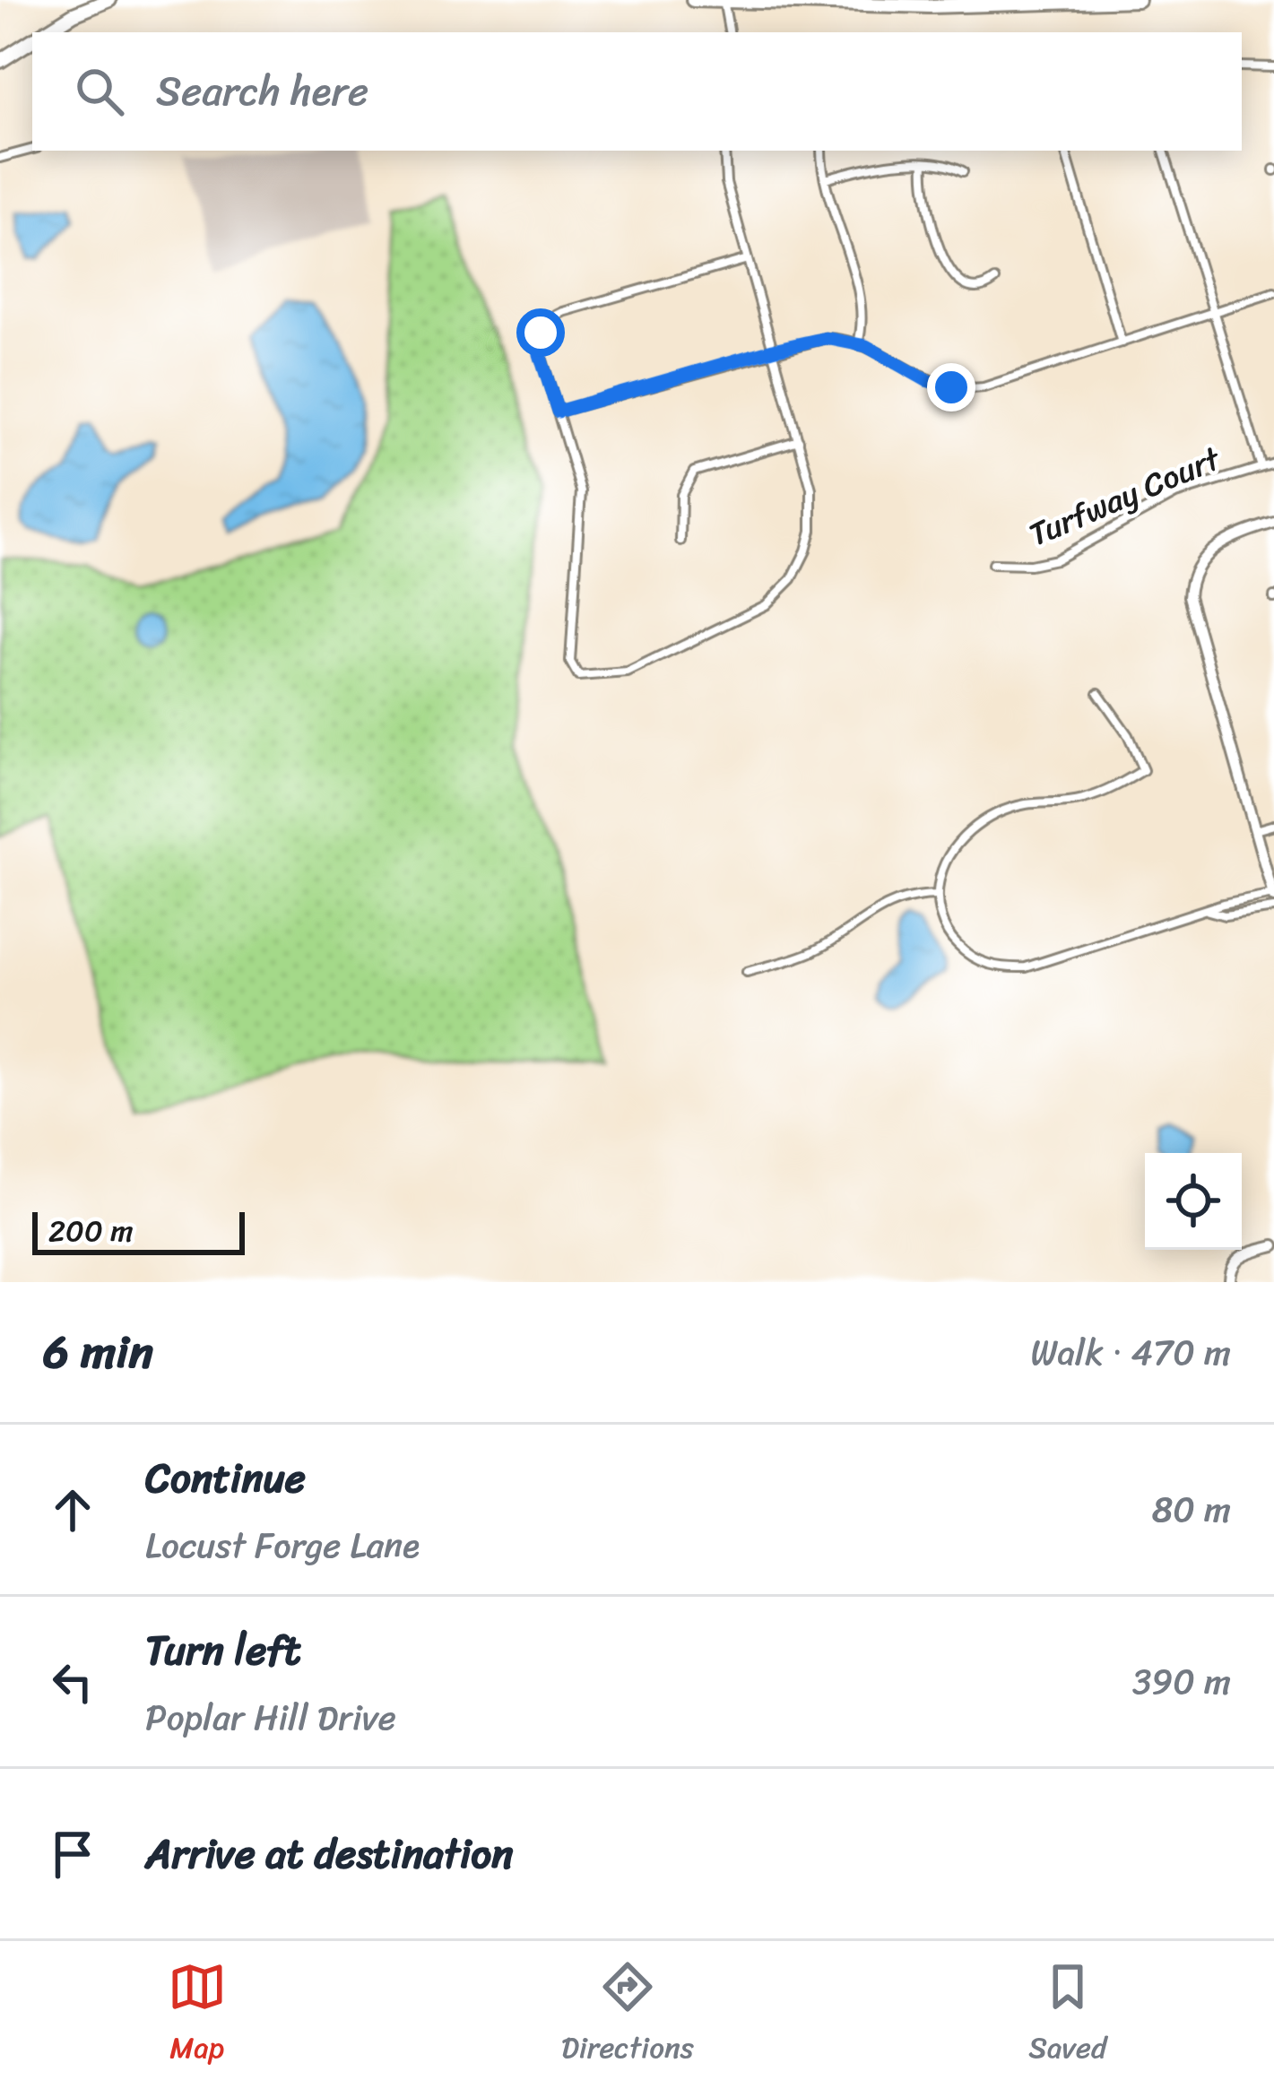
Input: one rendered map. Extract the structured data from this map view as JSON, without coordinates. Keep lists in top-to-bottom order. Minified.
{"streets":{"street":["Turfway Court"]},"scale_bar":"200 m","page":{"search":"Search here","scale":"200 m","heading":["6 min","Walk · 470 m"],"list":[["Continue","Locust Forge Lane","80 m"],["Turn left","Poplar Hill Drive","390 m"],"Arrive at destination"],"nav":["Map","Directions","Saved"]}}
